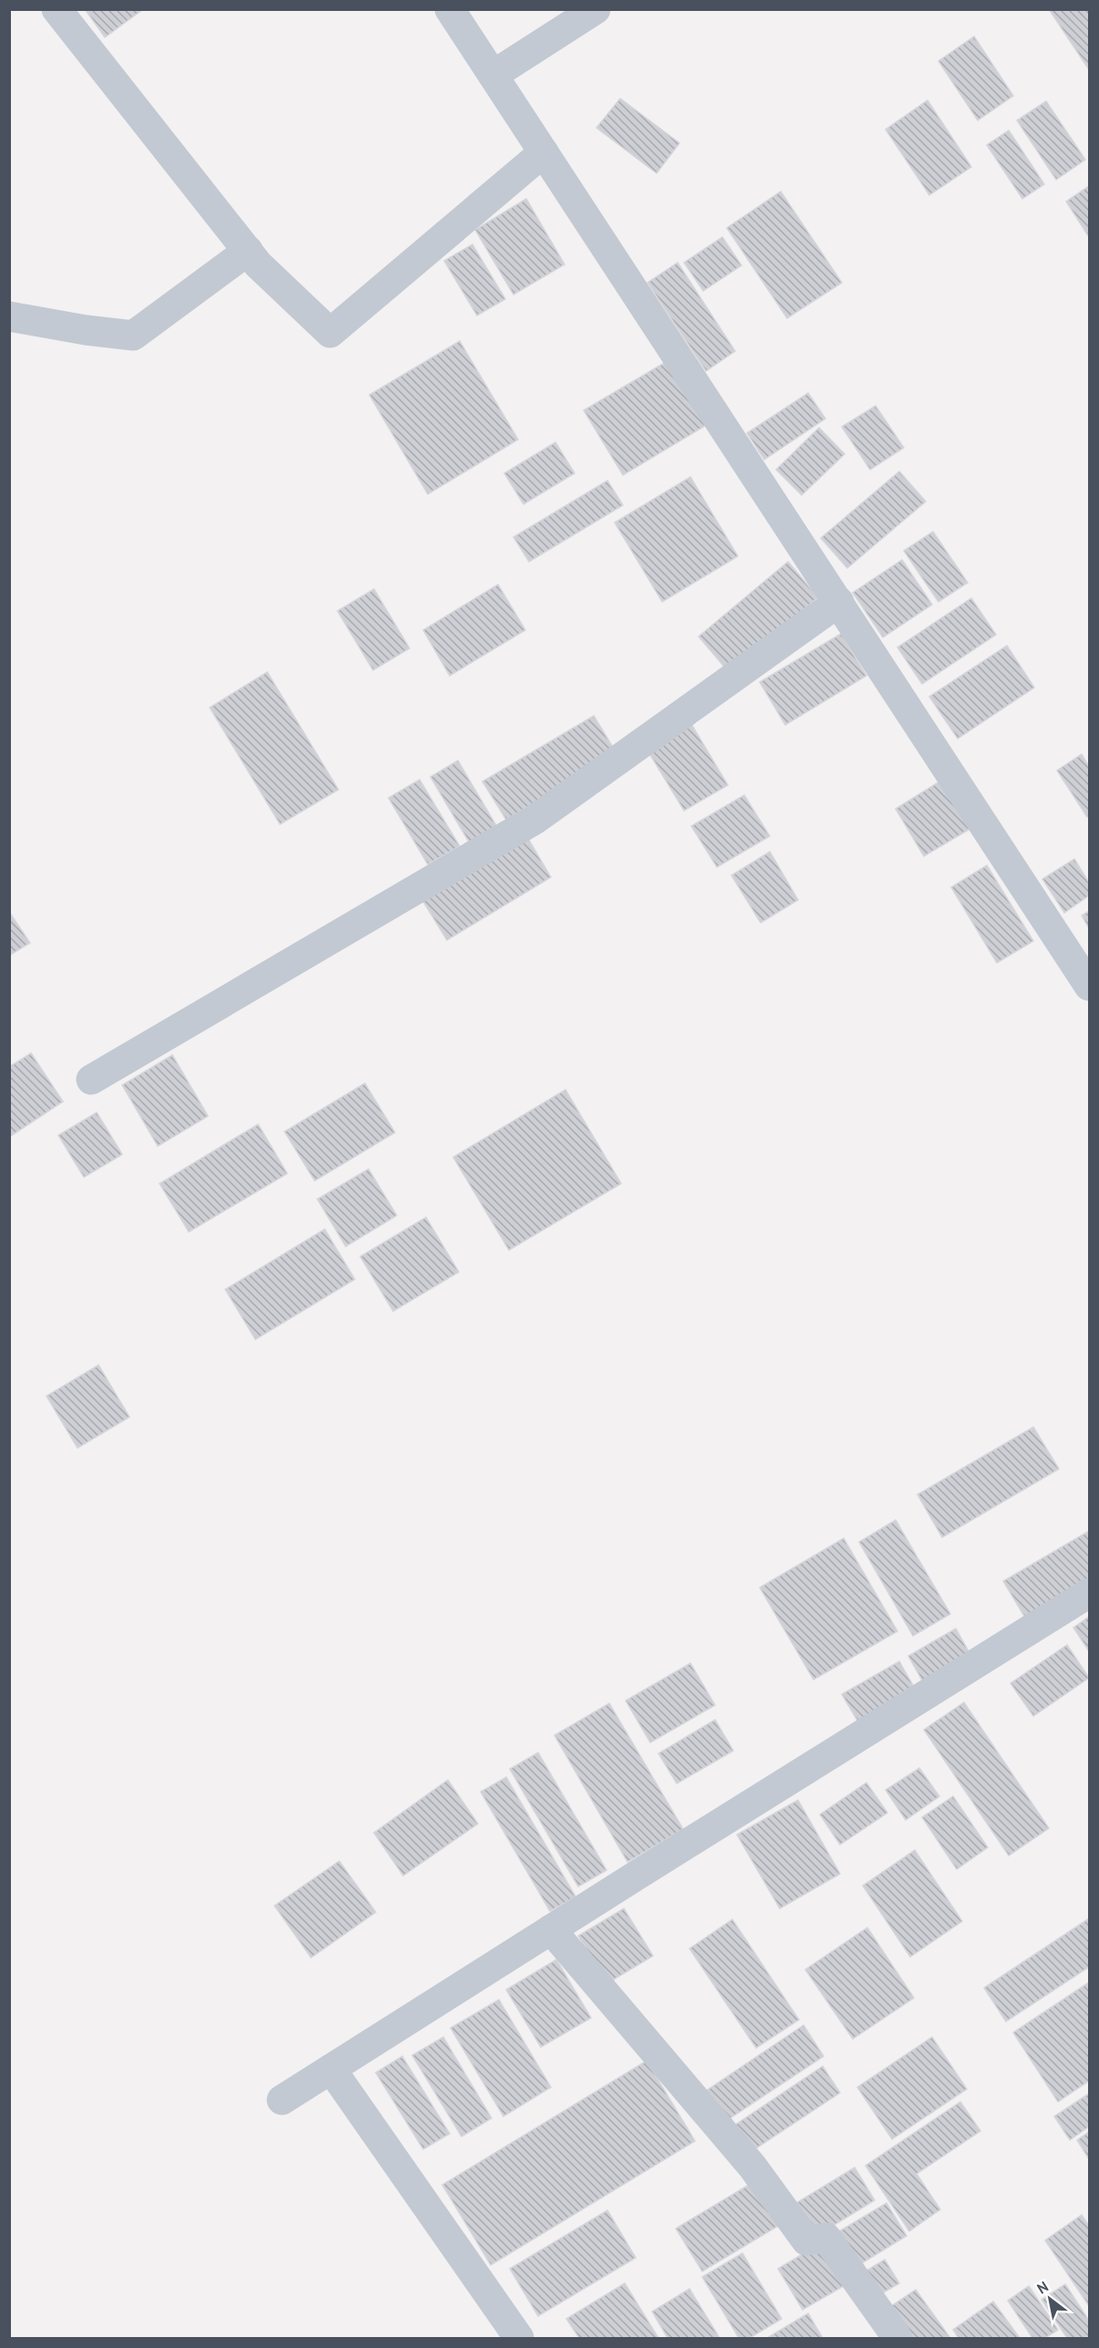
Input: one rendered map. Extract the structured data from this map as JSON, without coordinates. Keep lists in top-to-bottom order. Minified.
{"north":"top left"}
